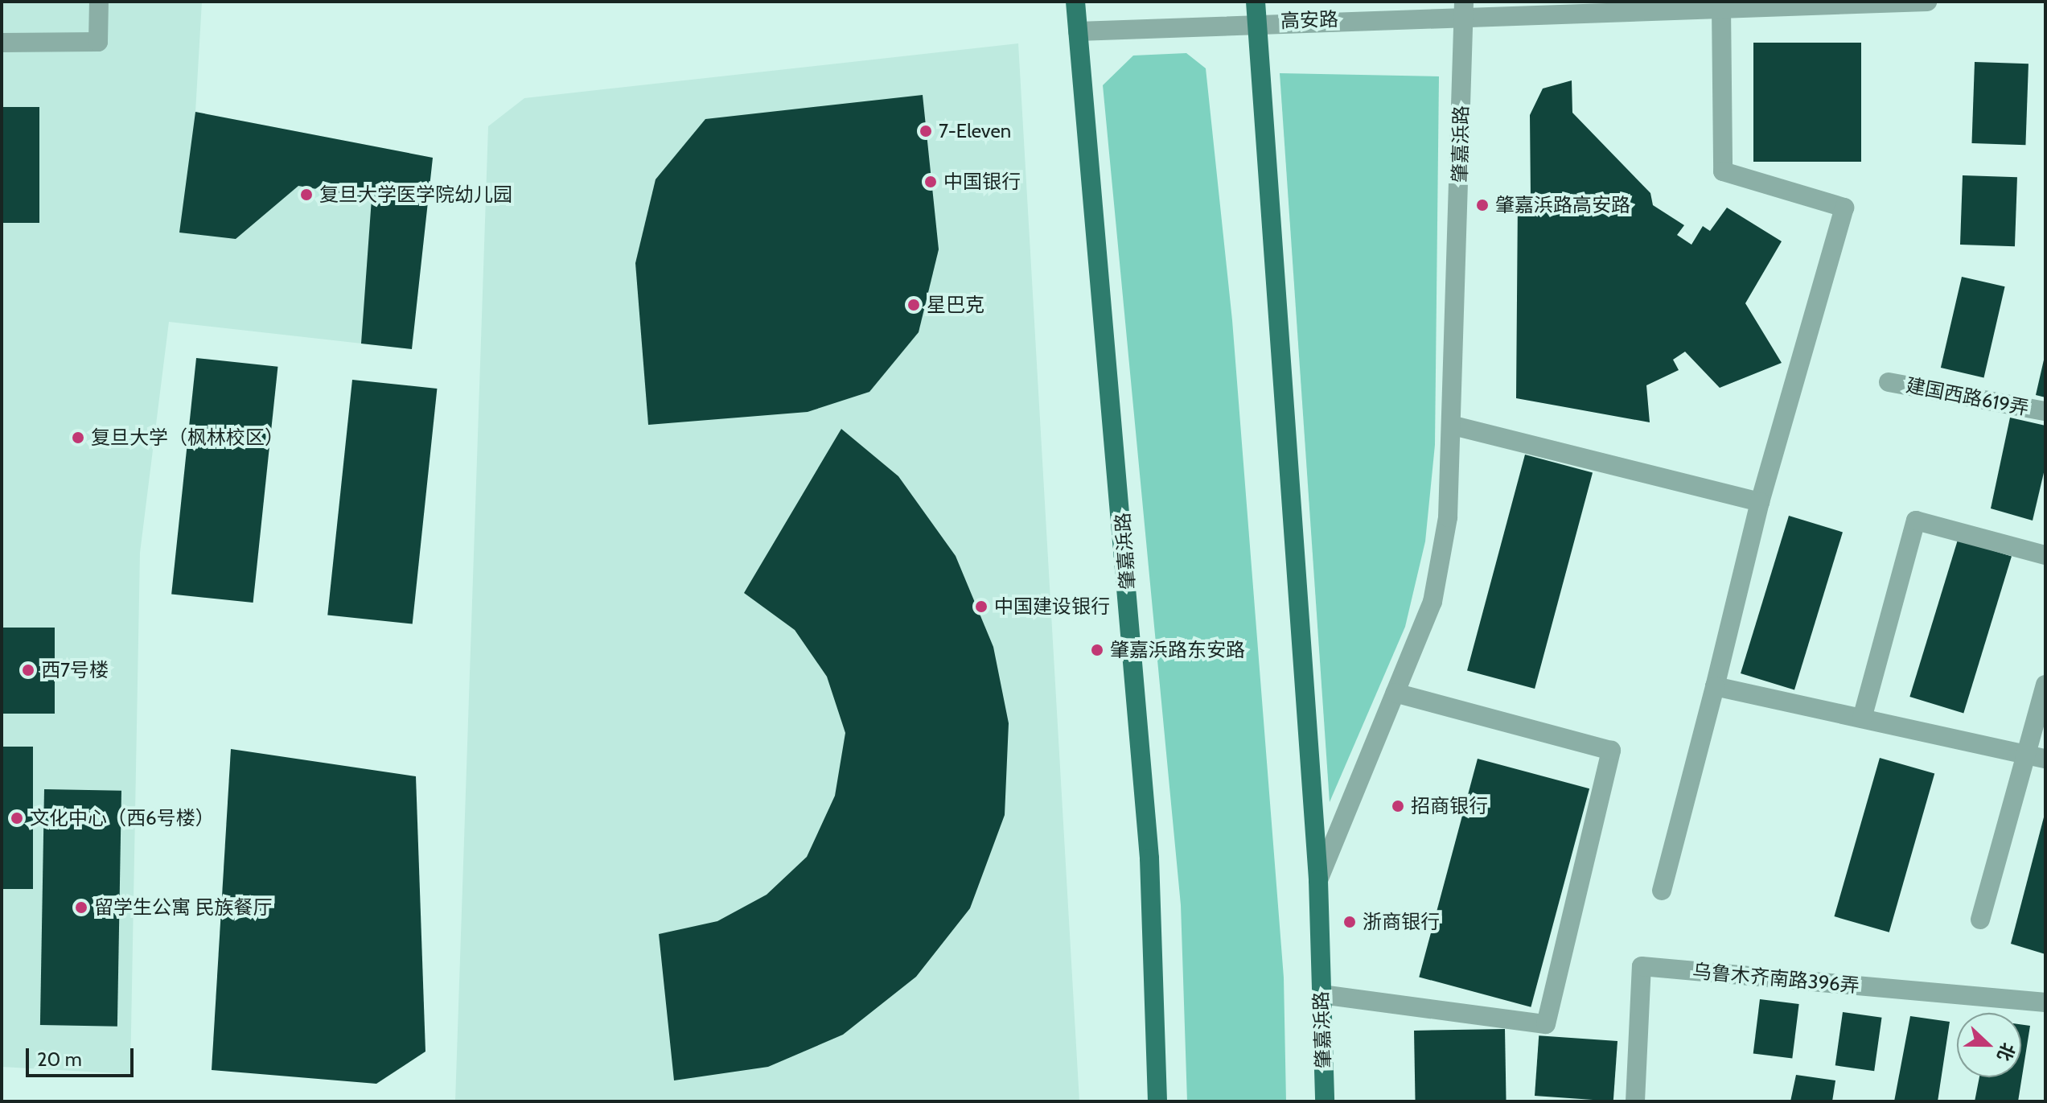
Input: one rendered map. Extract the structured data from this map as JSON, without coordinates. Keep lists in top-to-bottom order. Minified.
{"streets":{"main road":["肇嘉浜路"],"street":["高安路","建国西路619弄","乌鲁木齐南路396弄"]},"crossings":[["高安路","肇嘉浜路"]],"places":["7-Eleven","中国银行","复旦大学医学院幼儿园","肇嘉浜路高安路","星巴克","复旦大学（枫林校区）","中国建设银行","肇嘉浜路东安路","西7号楼","招商银行","文化中心（西6号楼）","留学生公寓 民族餐厅","浙商银行"],"scale_bar":"20 m","north":"right"}
